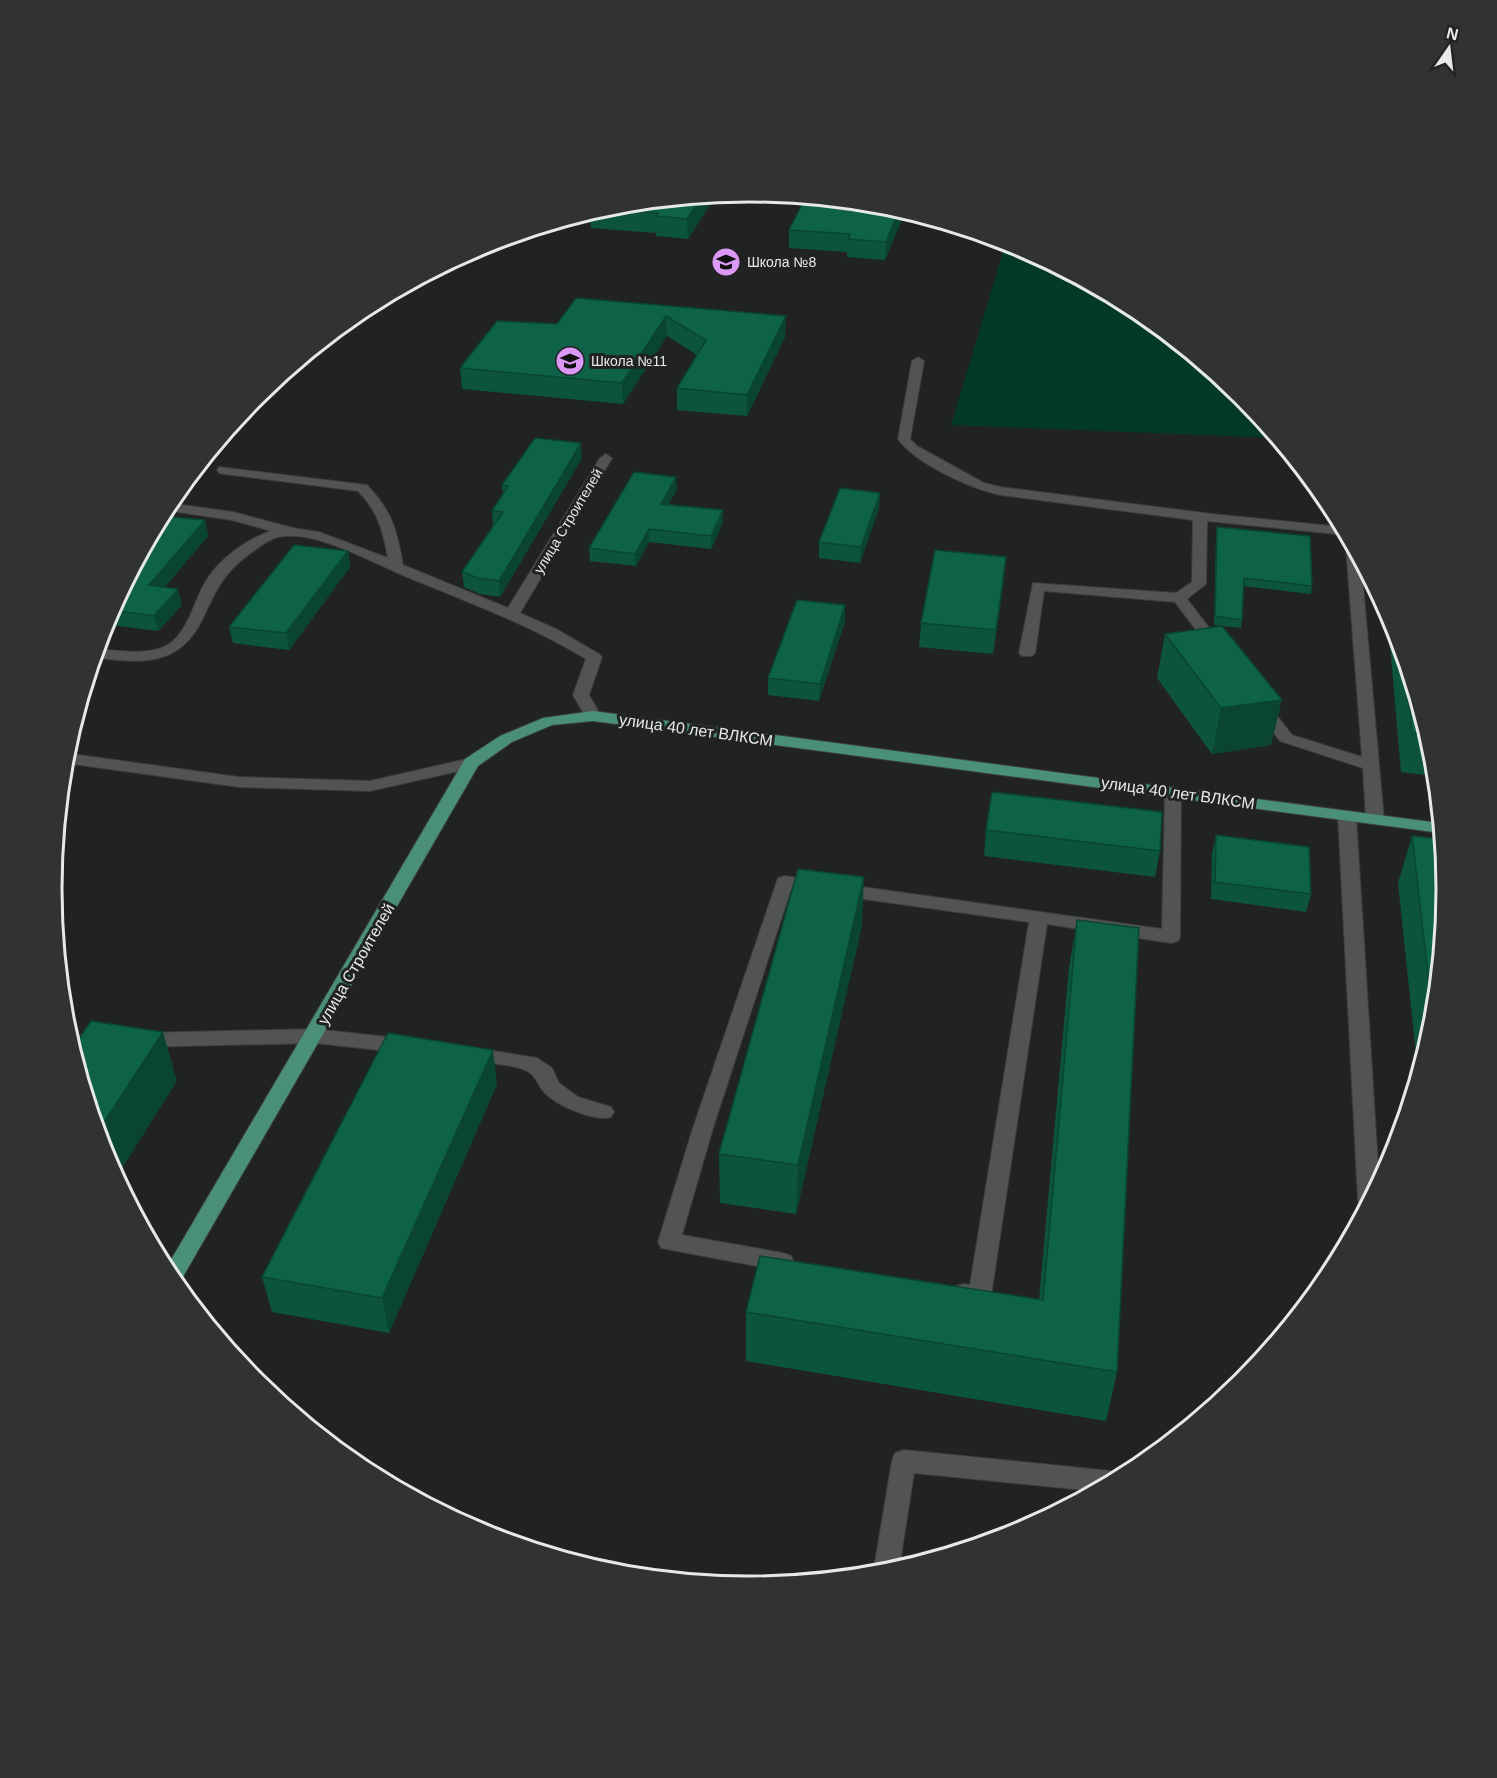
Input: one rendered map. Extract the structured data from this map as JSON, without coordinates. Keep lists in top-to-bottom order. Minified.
{"streets":{"main road":["улица Строителей","улица 40 лет ВЛКСМ"]},"crossings":[["улица Строителей","улица 40 лет ВЛКСМ"]],"places":{"school or university":["Школа №8","Школа №11"]},"north":"top"}
